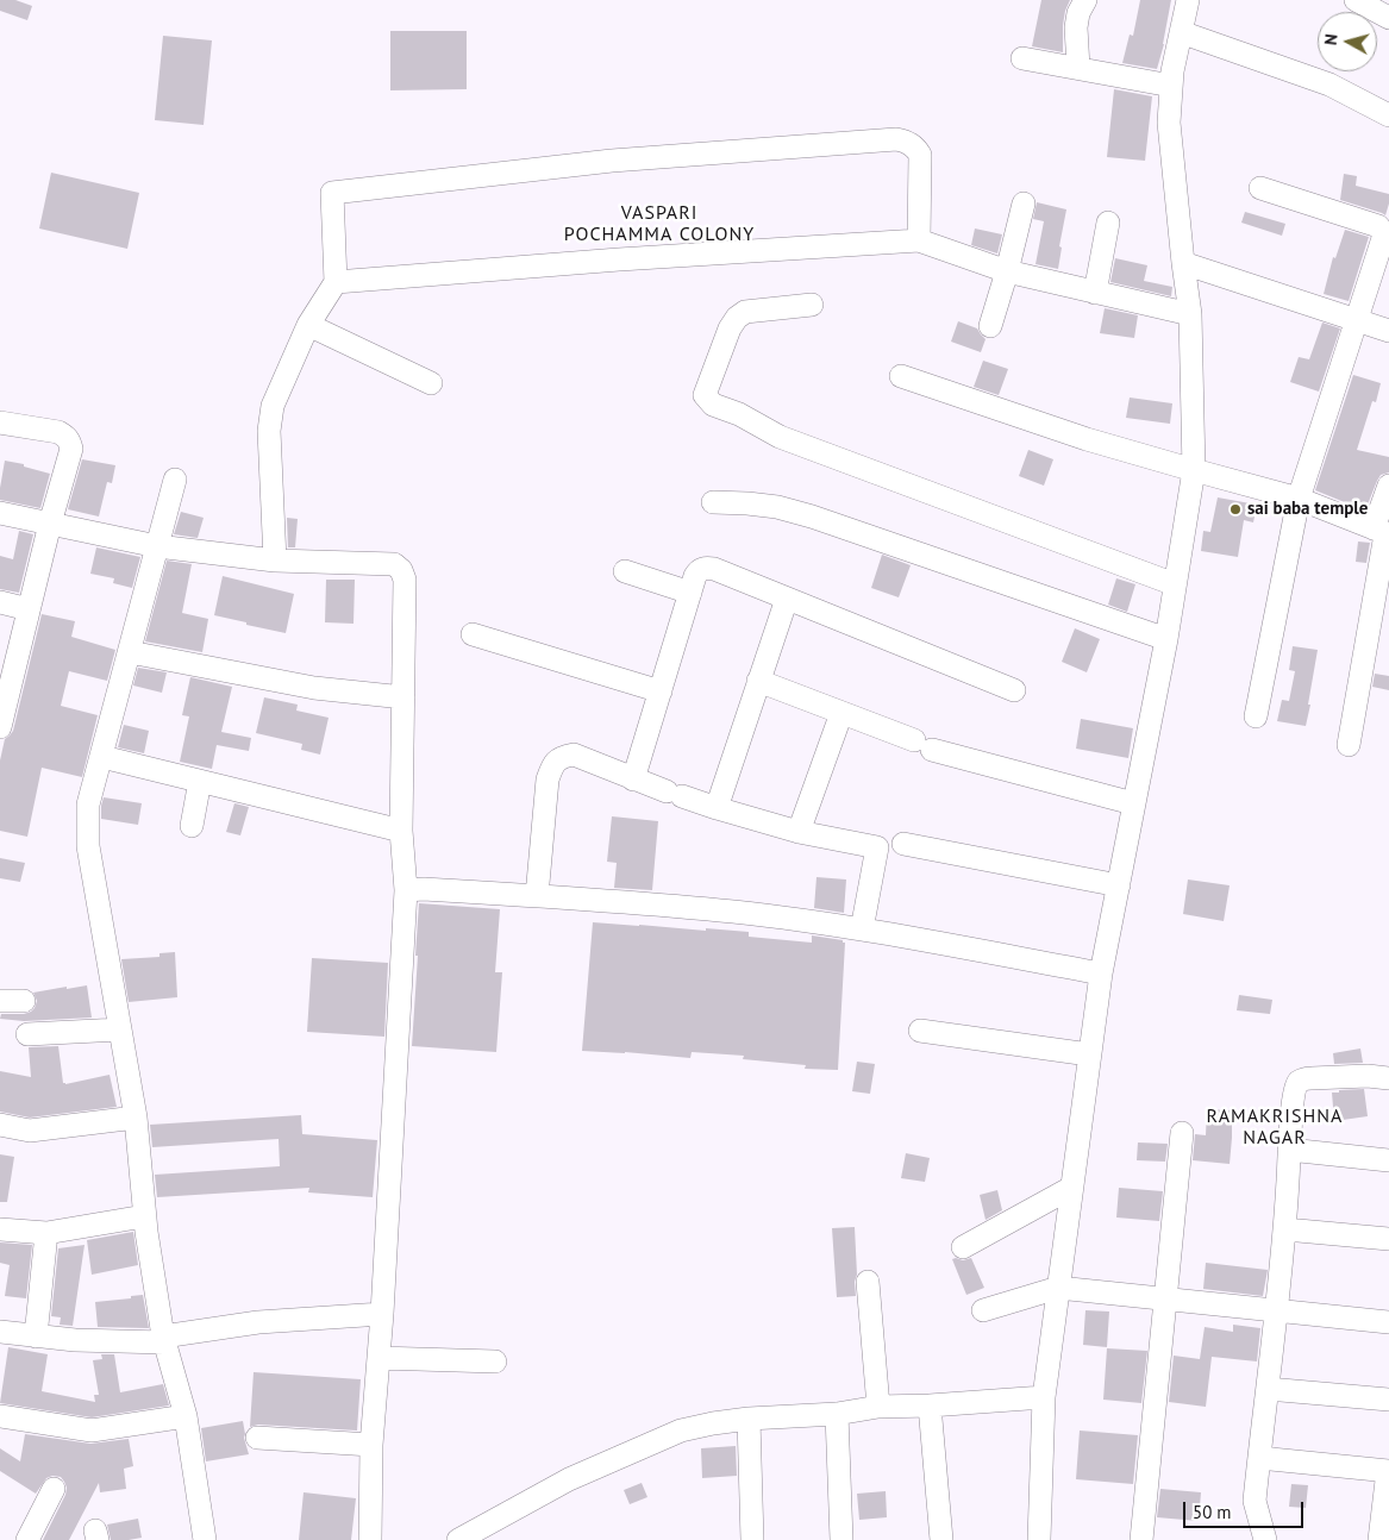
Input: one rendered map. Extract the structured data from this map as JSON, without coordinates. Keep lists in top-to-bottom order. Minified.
{"districts":["VASPARI POCHAMMA COLONY","RAMAKRISHNA NAGAR"],"places":["sai baba temple"],"scale_bar":"50 m","north":"left"}
